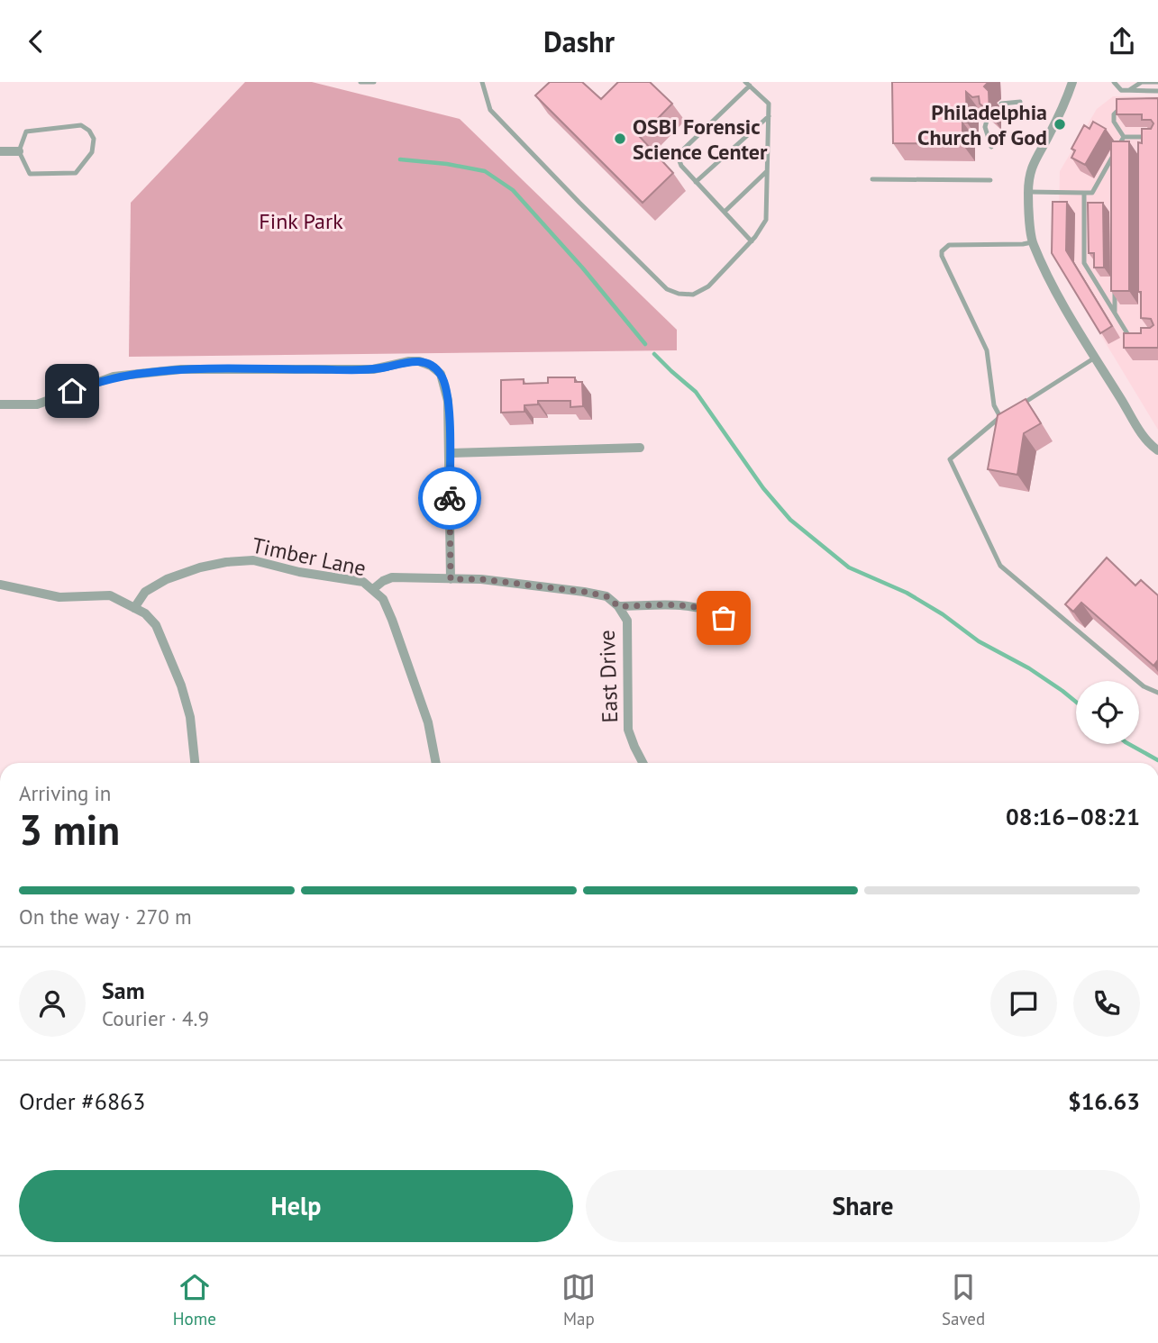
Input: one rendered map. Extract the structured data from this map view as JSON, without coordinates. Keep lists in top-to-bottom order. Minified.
{"streets":{"street":["Timber Lane","East Drive"]},"crossings":[["Timber Lane","East Drive"]],"parks":["Fink Park"],"places":["Philadelphia Church of God","OSBI Forensic Science Center"],"page":{"header":"Dashr","heading":["3 min","Arriving in","08:16–08:21"],"panel":["Sam","Courier · 4.9","Order #6863","$16.63"],"bar":"On the way · 270 m","buttons":["Help","Share"],"tabs":["Home","Map","Saved"]}}
